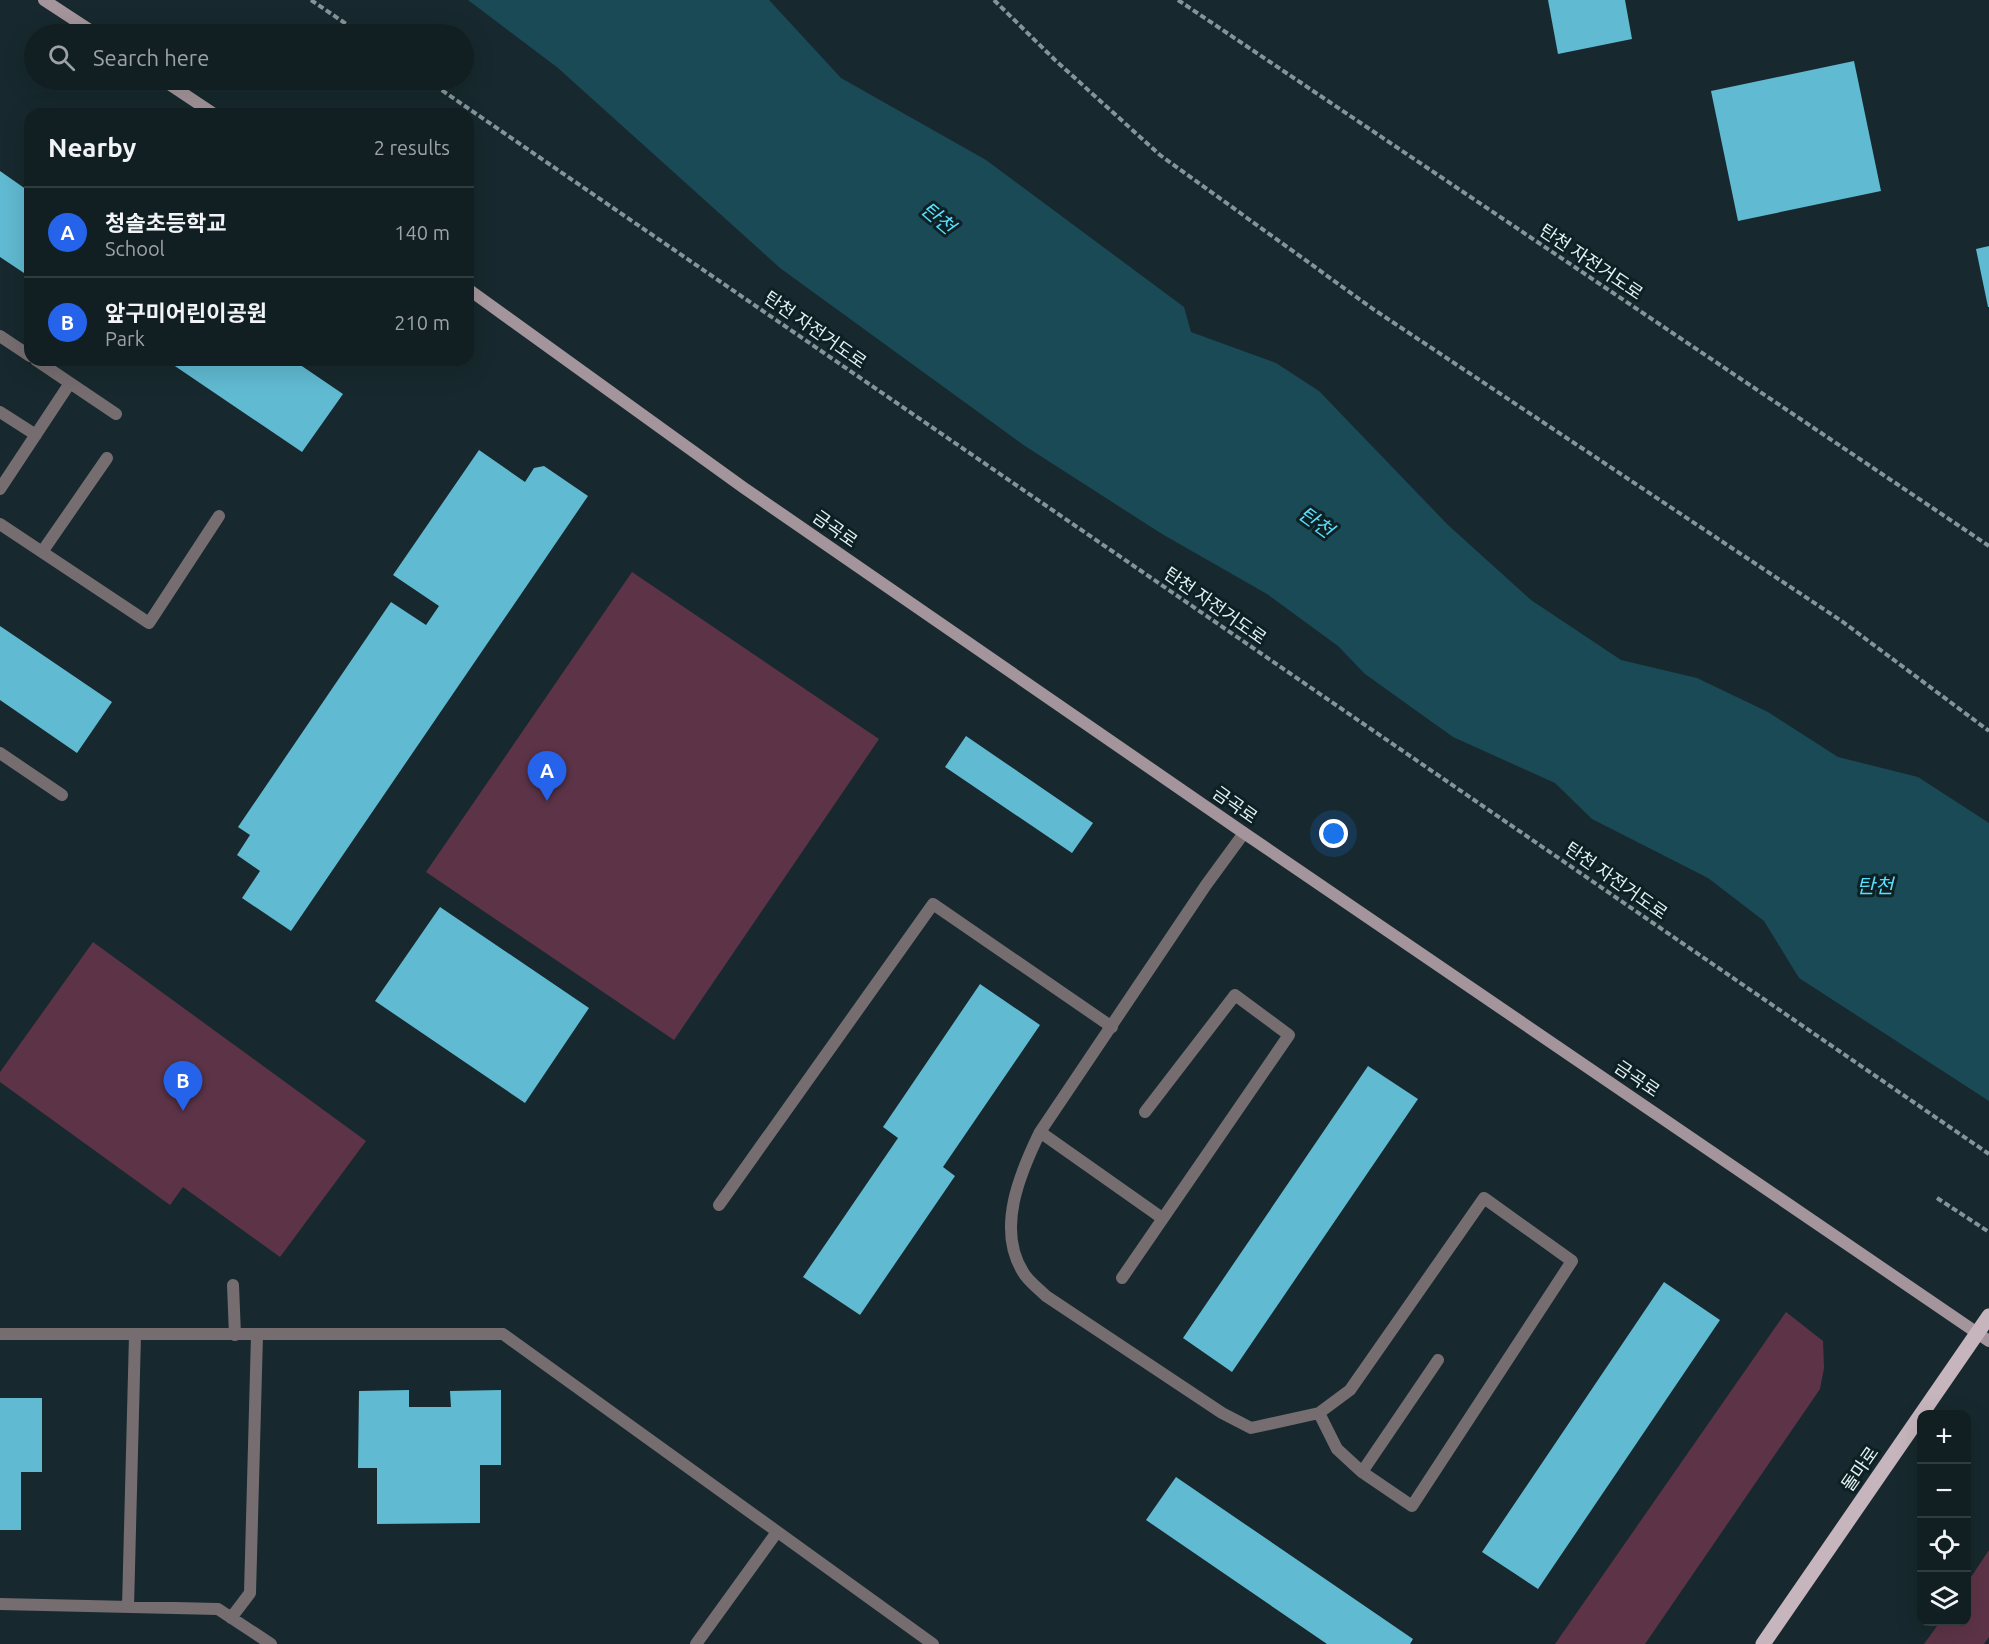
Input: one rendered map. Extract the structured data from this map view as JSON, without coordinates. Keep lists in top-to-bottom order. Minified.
{"streets":{"main road":["금곡로","돌마로"],"path":["탄천 자전거도로"]},"crossings":[["금곡로","돌마로"]],"water":["탄천"],"page":{"search":"Search here","heading":["Nearby","2 results"],"list":[{"mark":"A","name":"청솔초등학교","note":"School","value":"140 m"},{"mark":"B","name":"앞구미어린이공원","note":"Park","value":"210 m"}],"pins":["A","B"],"map_buttons":["+","−"]}}
